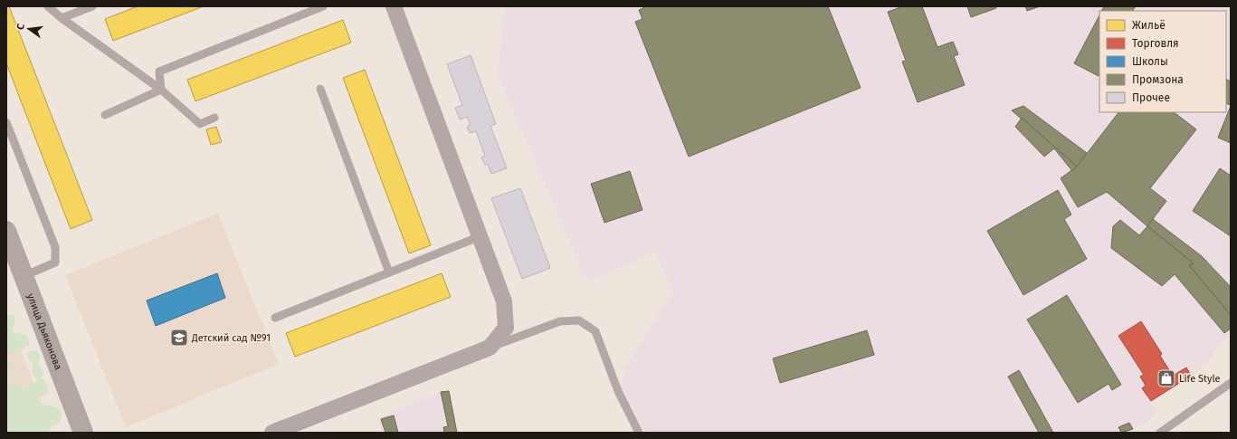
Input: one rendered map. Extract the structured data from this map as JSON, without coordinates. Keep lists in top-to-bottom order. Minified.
{"streets":{"main road":["улица Дьяконова"]},"places":{"school or university":["Детский сад №91"],"shop":["Life Style"]},"legend":["Жильё","Торговля","Школы","Промзона","Прочее"],"north":"left"}
